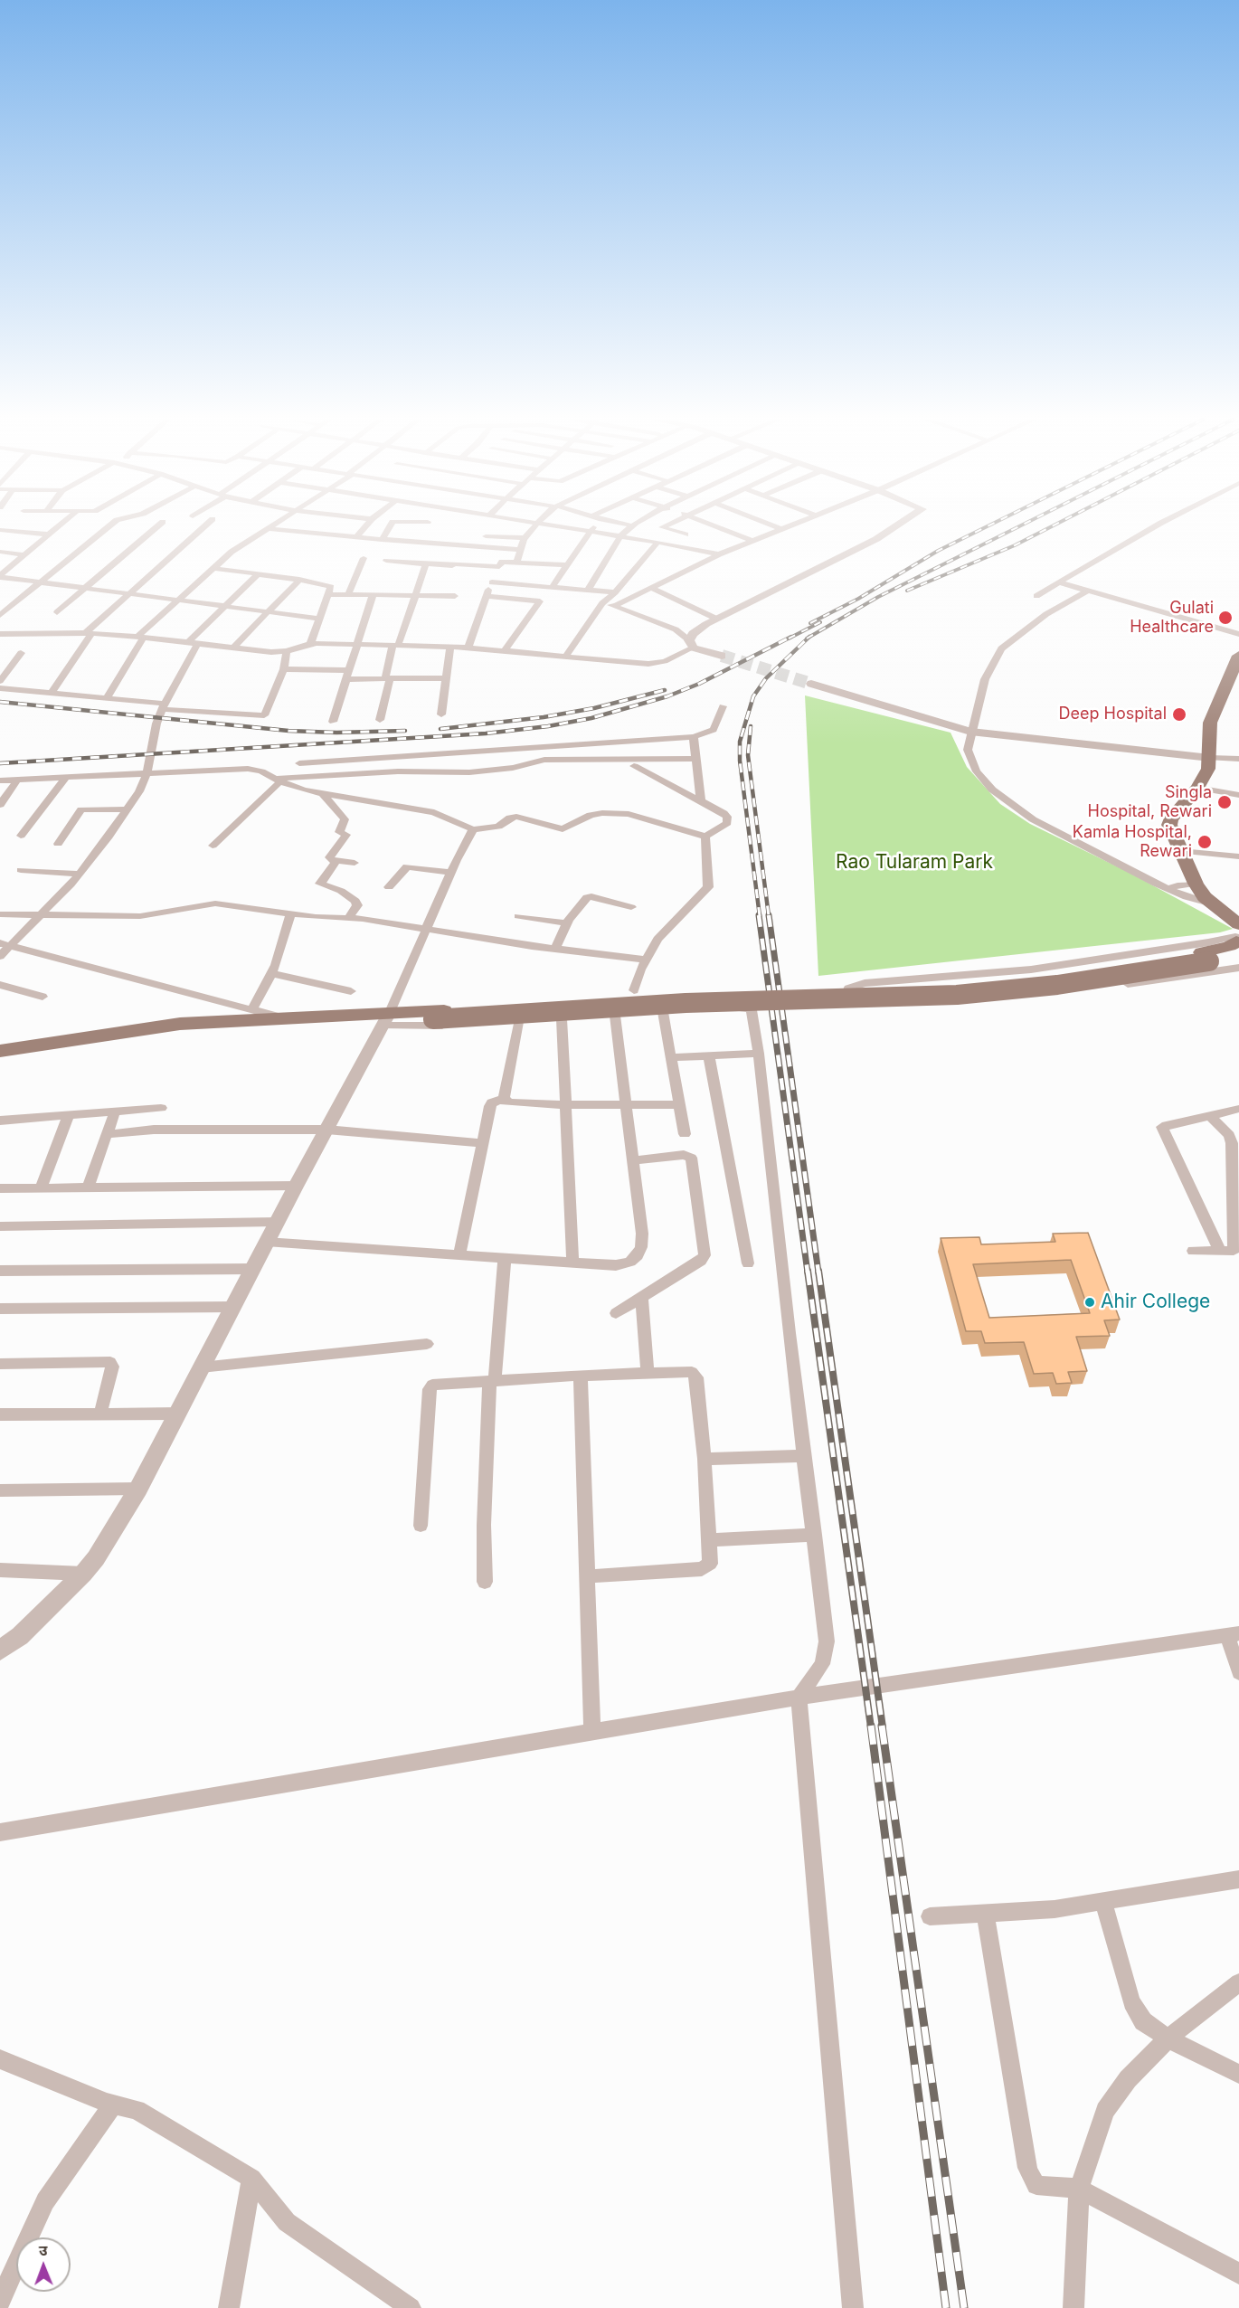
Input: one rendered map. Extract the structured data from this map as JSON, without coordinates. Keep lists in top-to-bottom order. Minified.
{"parks":["Rao Tularam Park"],"places":["Gulati Healthcare","Deep Hospital","Singla Hospital, Rewari","Kamla Hospital, Rewari","Ahir College"],"north":"top"}
